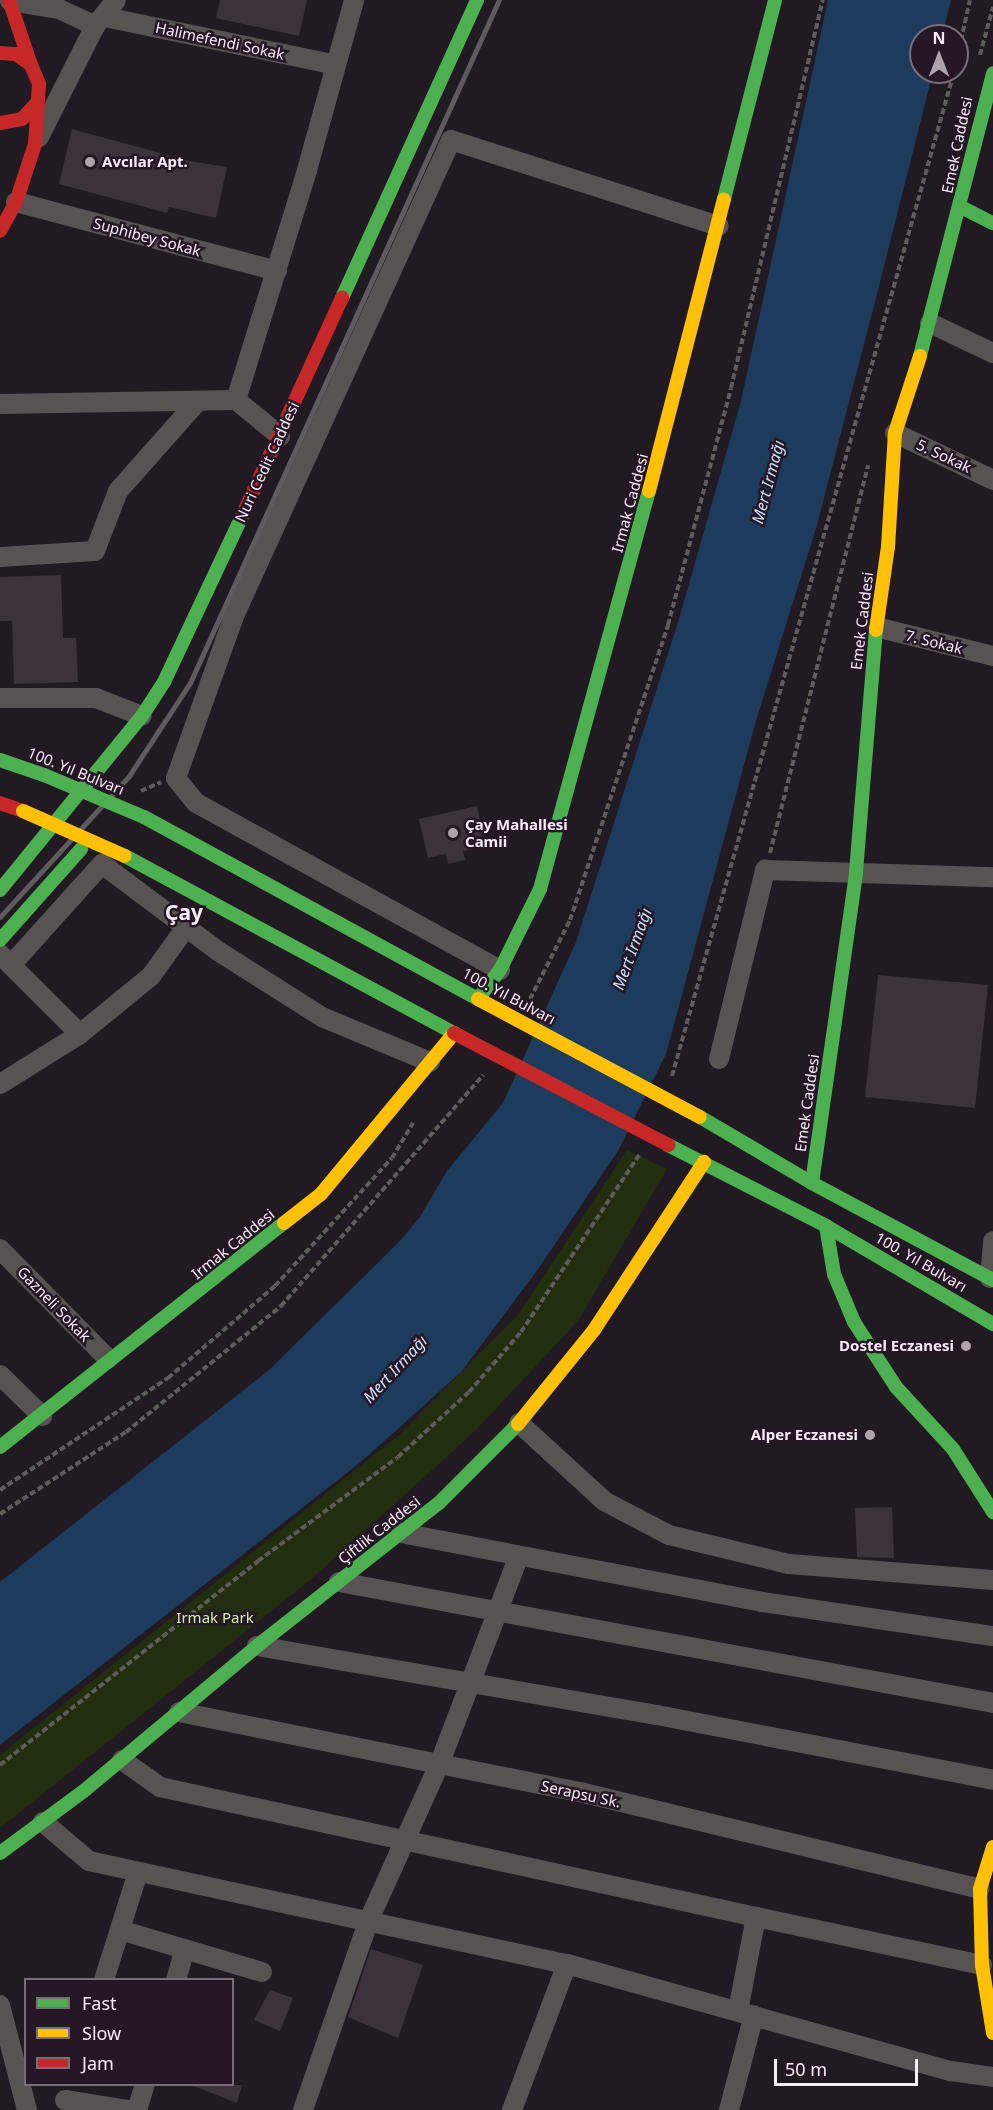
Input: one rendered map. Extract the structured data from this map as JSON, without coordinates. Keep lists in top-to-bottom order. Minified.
{"streets":{"main road":["Emek Caddesi","Nuri Cedit Caddesi","Irmak Caddesi","100. Yıl Bulvarı","Çiftlik Caddesi"],"street":["Halimefendi Sokak","Suphibey Sokak","5. Sokak","7. Sokak","Gazneli Sokak","Serapsu Sk."]},"crossings":[["Emek Caddesi","5. Sokak"],["Emek Caddesi","7. Sokak"],["Emek Caddesi","100. Yıl Bulvarı"],["Irmak Caddesi","100. Yıl Bulvarı"],["Irmak Caddesi","Gazneli Sokak"],["100. Yıl Bulvarı","Çiftlik Caddesi"],["Çiftlik Caddesi","Serapsu Sk."]],"districts":["Çay"],"water":["Mert Irmağı"],"parks":["Irmak Park"],"places":["Avcılar Apt.","Çay Mahallesi Camii","Dostel Eczanesi","Alper Eczanesi"],"legend":["Fast","Slow","Jam"],"scale_bar":"50 m","north":"top"}
